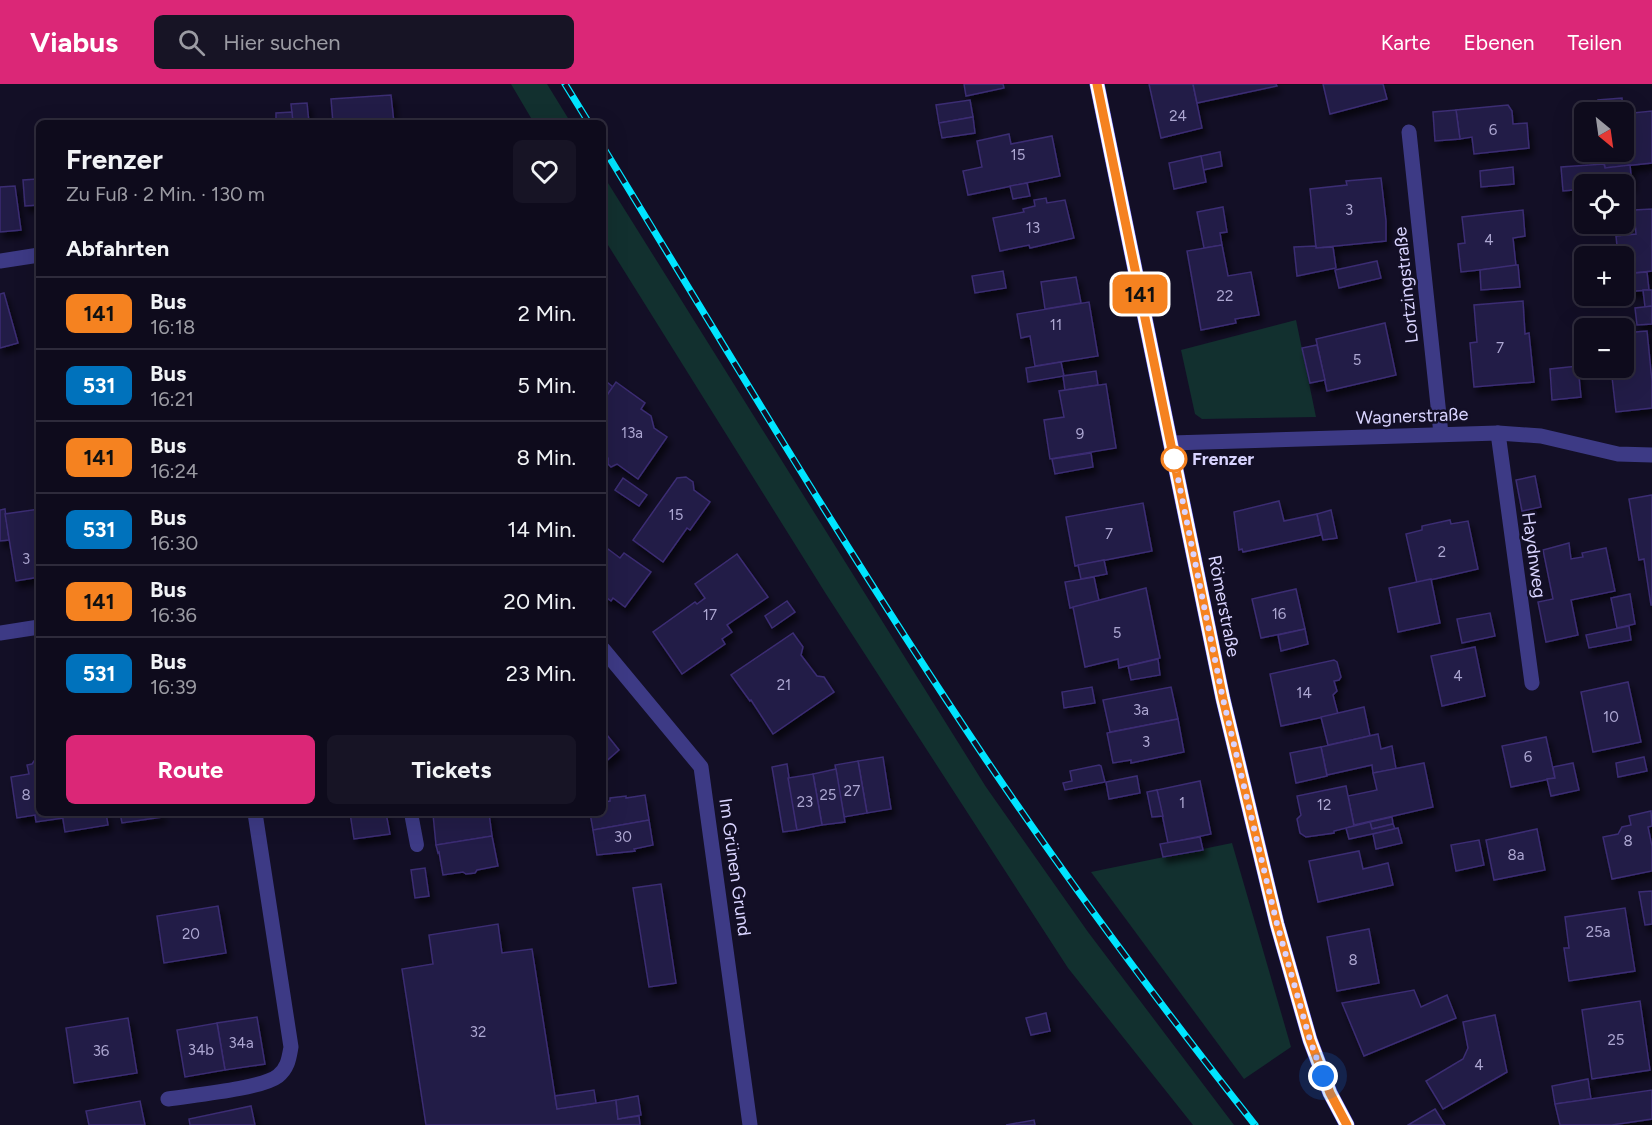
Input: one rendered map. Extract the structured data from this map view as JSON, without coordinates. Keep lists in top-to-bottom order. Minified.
{"streets":{"street":["Lortzingstraße","Wagnerstraße","Haydnweg","Römerstraße","Im Grünen Grund"]},"crossings":[["Lortzingstraße","Wagnerstraße"],["Wagnerstraße","Haydnweg"],["Wagnerstraße","Römerstraße"]],"places":["Frenzer"],"lines":["bus line 141"],"house_numbers":["24","6","15","3","13","4","22","11","7","5","13a","9","15","7","2","3","16","17","5","4","21","14","3a","10","3","6","27","8","25","23","1","12","30","8","8a","25a","20","8","32","25","34a","34b","36","4"],"north":"bottom right","page":{"header":"Viabus","search":"Hier suchen","nav":["Karte","Ebenen","Teilen"],"on_map":"141","map_buttons":["+","−"],"heading":[["Frenzer","Zu Fuß · 2 Min. · 130 m"],"Abfahrten"],"list":[{"mark":"141","name":"Bus","note":"16:18","value":"2 Min."},{"mark":"531","name":"Bus","note":"16:21","value":"5 Min."},{"mark":"141","name":"Bus","note":"16:24","value":"8 Min."},{"mark":"531","name":"Bus","note":"16:30","value":"14 Min."},{"mark":"141","name":"Bus","note":"16:36","value":"20 Min."},{"mark":"531","name":"Bus","note":"16:39","value":"23 Min."}],"buttons":["Route","Tickets"]}}
